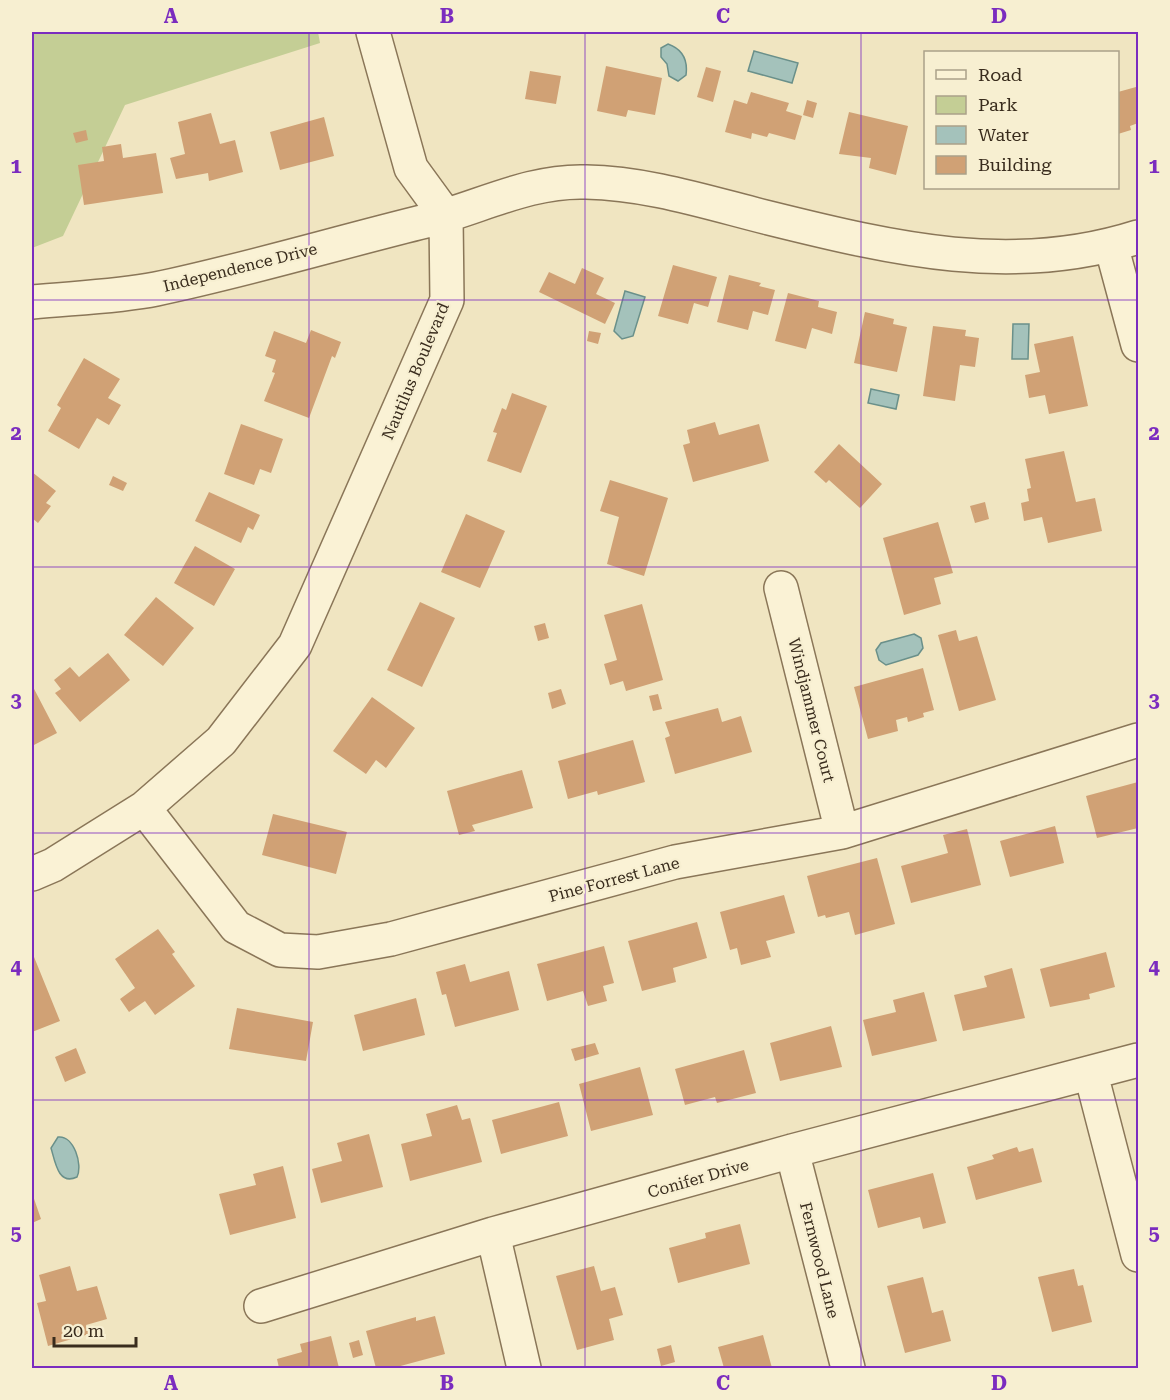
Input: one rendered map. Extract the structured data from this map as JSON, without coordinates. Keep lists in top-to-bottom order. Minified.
{"streets":{"street":["Independence Drive","Nautilus Boulevard","Windjammer Court","Pine Forrest Lane","Conifer Drive","Fernwood Lane"]},"crossings":[["Independence Drive","Nautilus Boulevard"],["Nautilus Boulevard","Pine Forrest Lane"],["Windjammer Court","Pine Forrest Lane"],["Conifer Drive","Fernwood Lane"]],"legend":["Road","Park","Water","Building"],"scale_bar":"20 m","grid":{"columns":["A","B","C","D"],"rows":["1","2","3","4","5"]}}
